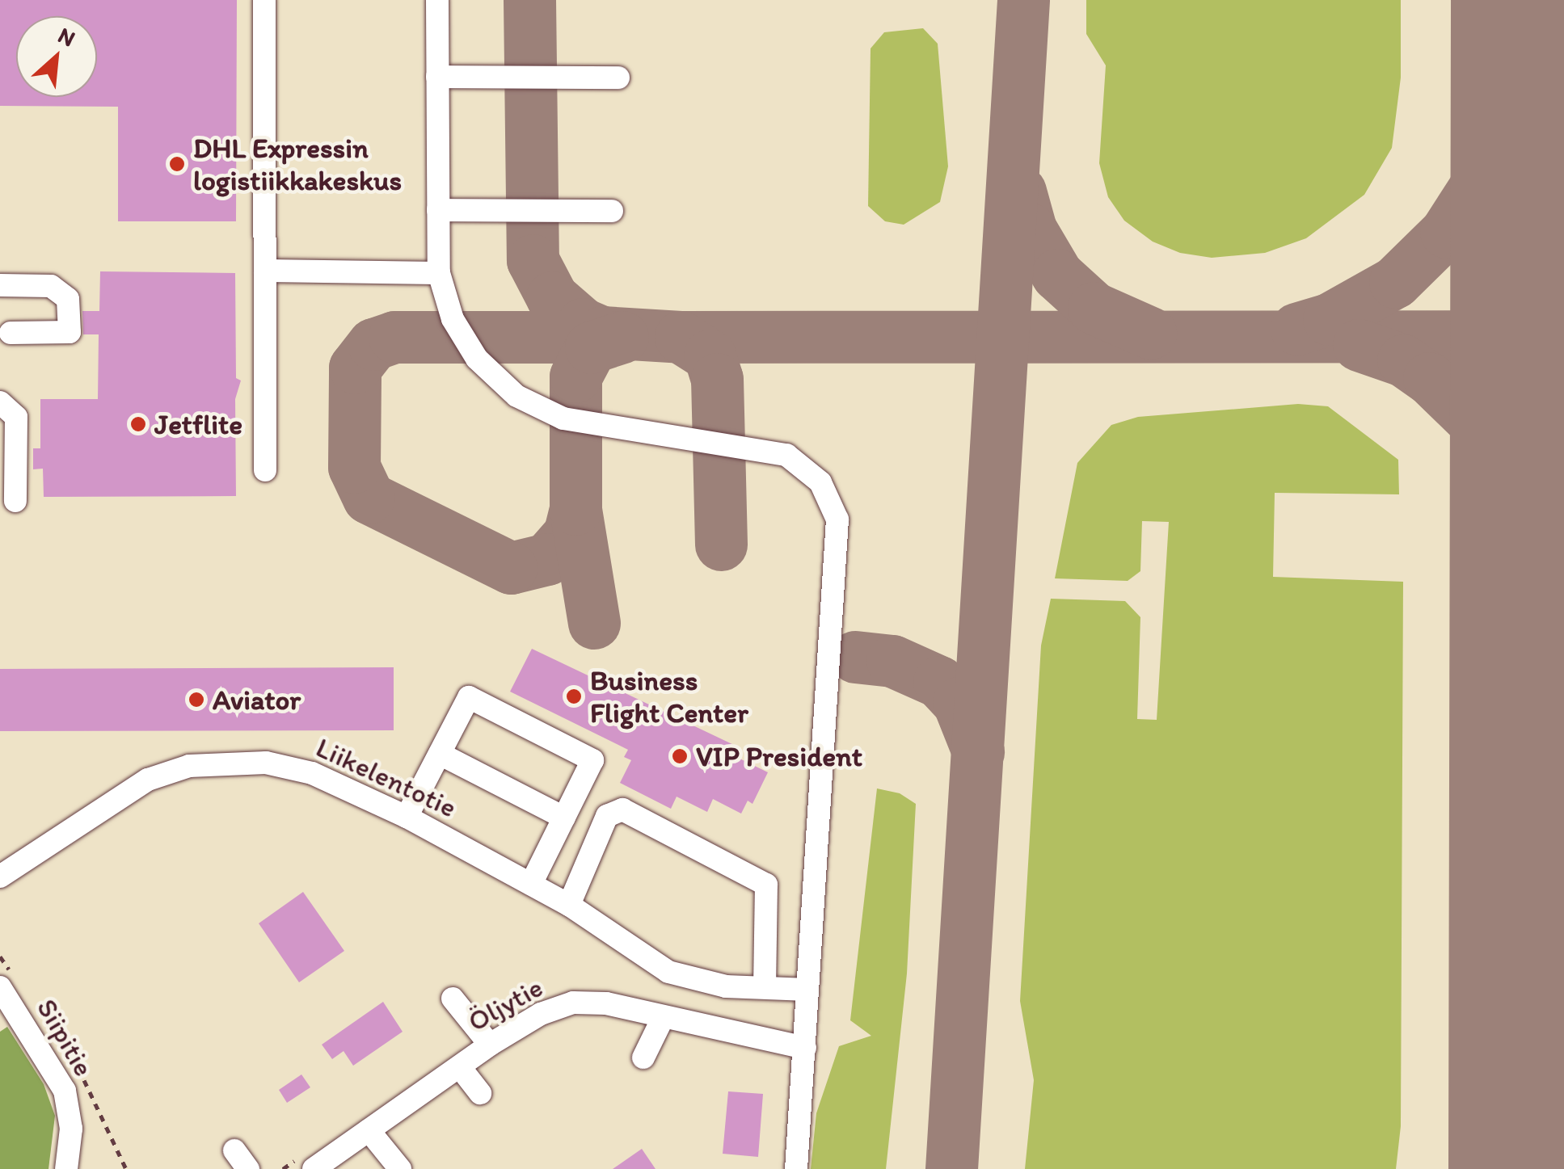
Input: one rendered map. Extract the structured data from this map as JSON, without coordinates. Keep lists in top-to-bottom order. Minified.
{"streets":{"street":["Liikelentotie","Öljytie","Siipitie"]},"places":["DHL Expressin logistiikkakeskus","Jetflite","Business Flight Center","Aviator","VIP President"],"north":"top right"}
